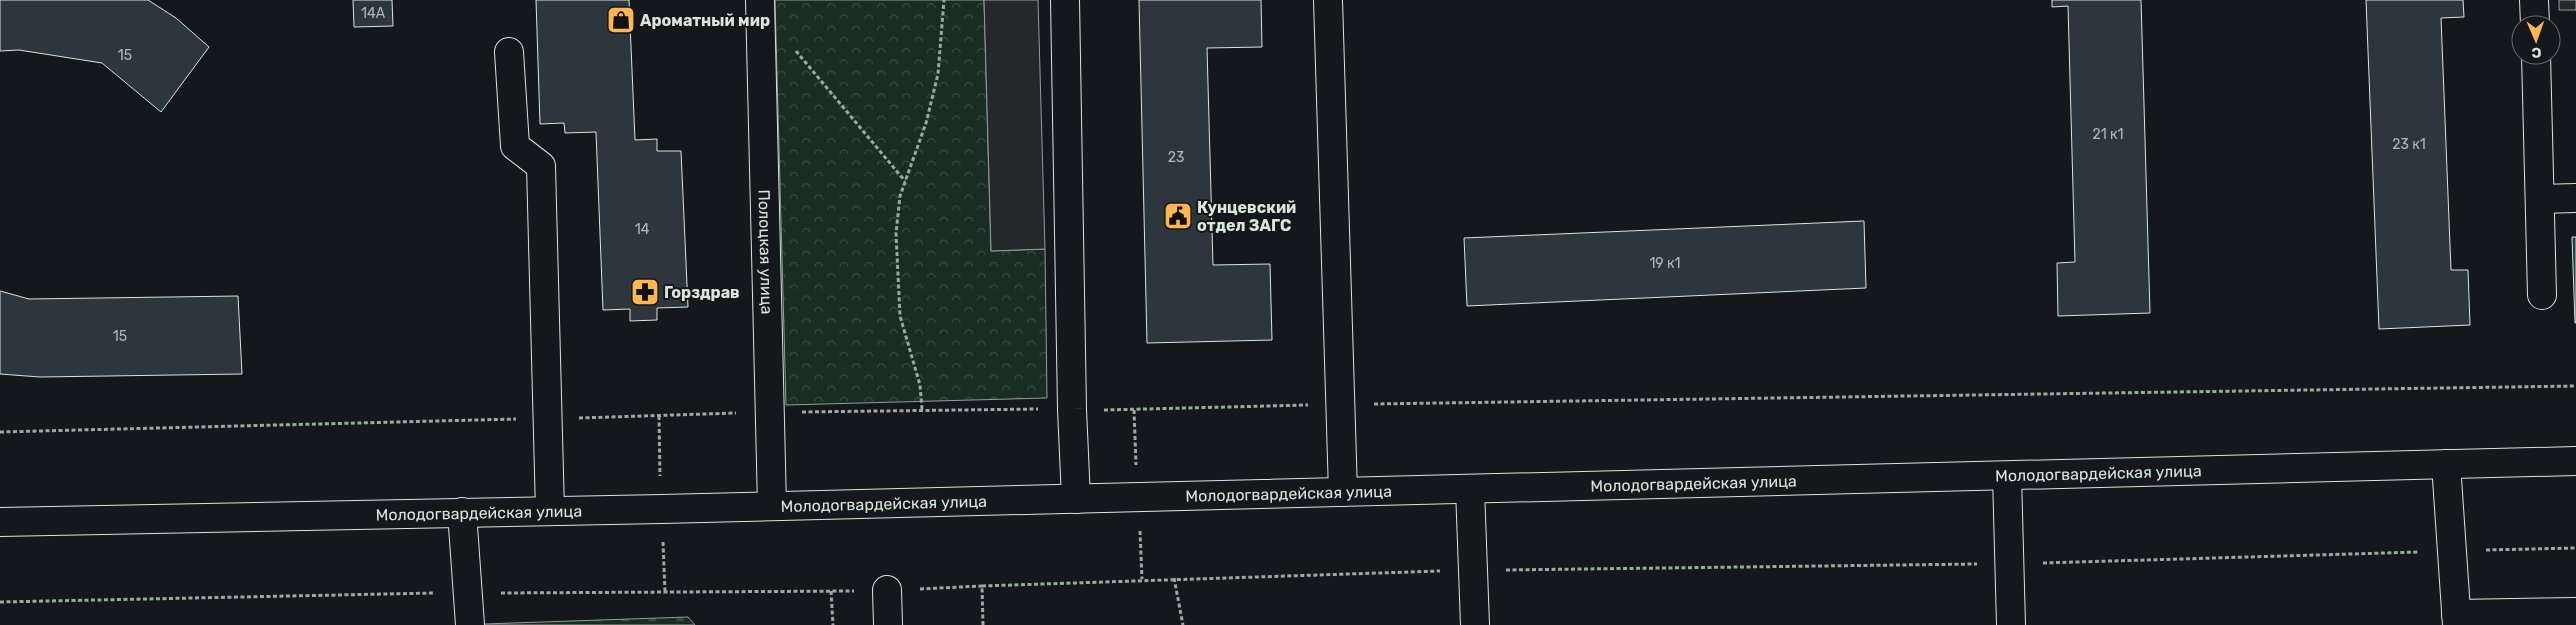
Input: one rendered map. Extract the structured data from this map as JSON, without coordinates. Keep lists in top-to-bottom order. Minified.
{"streets":{"street":["Полоцкая улица","Молодогвардейская улица"]},"crossings":[["Полоцкая улица","Молодогвардейская улица"]],"places":{"shop":["Ароматный мир"],"public building":["Кунцевский отдел ЗАГС"],"pharmacy":["Горздрав"]},"house_numbers":["14А","15","21 к1","23 к1","23","14","19 к1","15"],"north":"bottom"}
